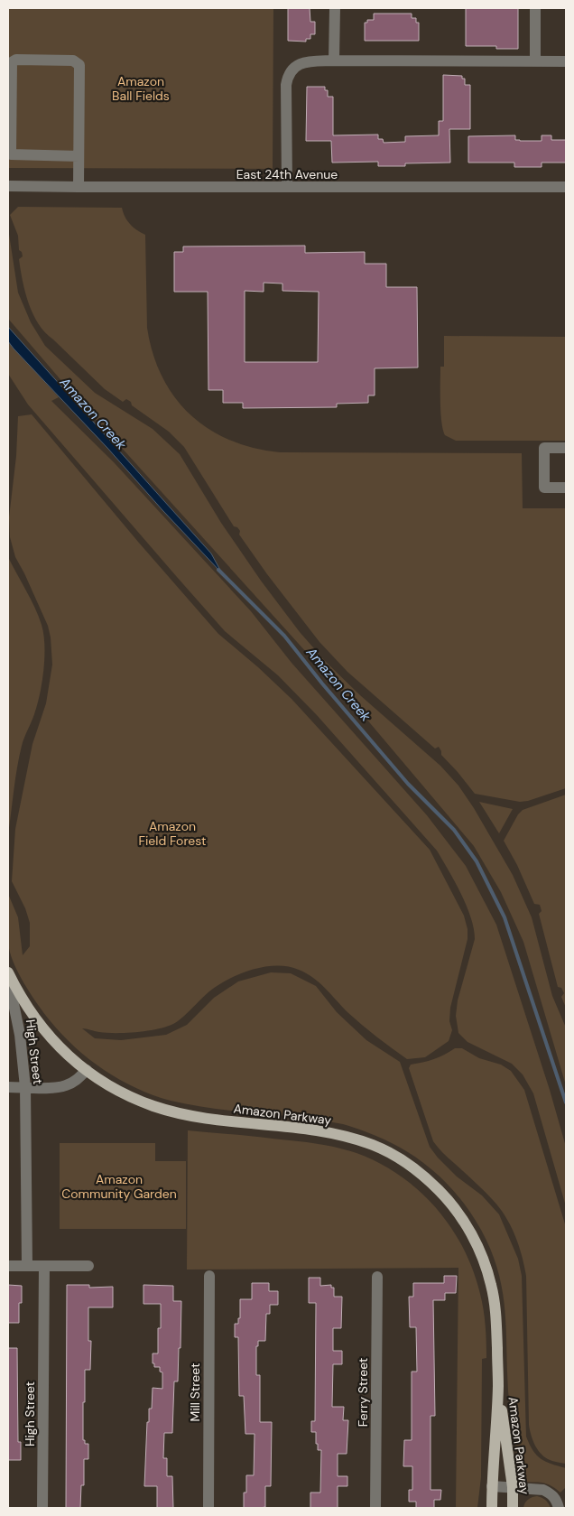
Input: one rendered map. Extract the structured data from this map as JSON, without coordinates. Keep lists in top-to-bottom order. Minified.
{"streets":{"main road":["Amazon Parkway"],"street":["East 24th Avenue","High Street","Mill Street","Ferry Street"]},"water":["Amazon Creek"],"parks":["Amazon Ball Fields","Amazon Field Forest","Amazon Community Garden"]}
